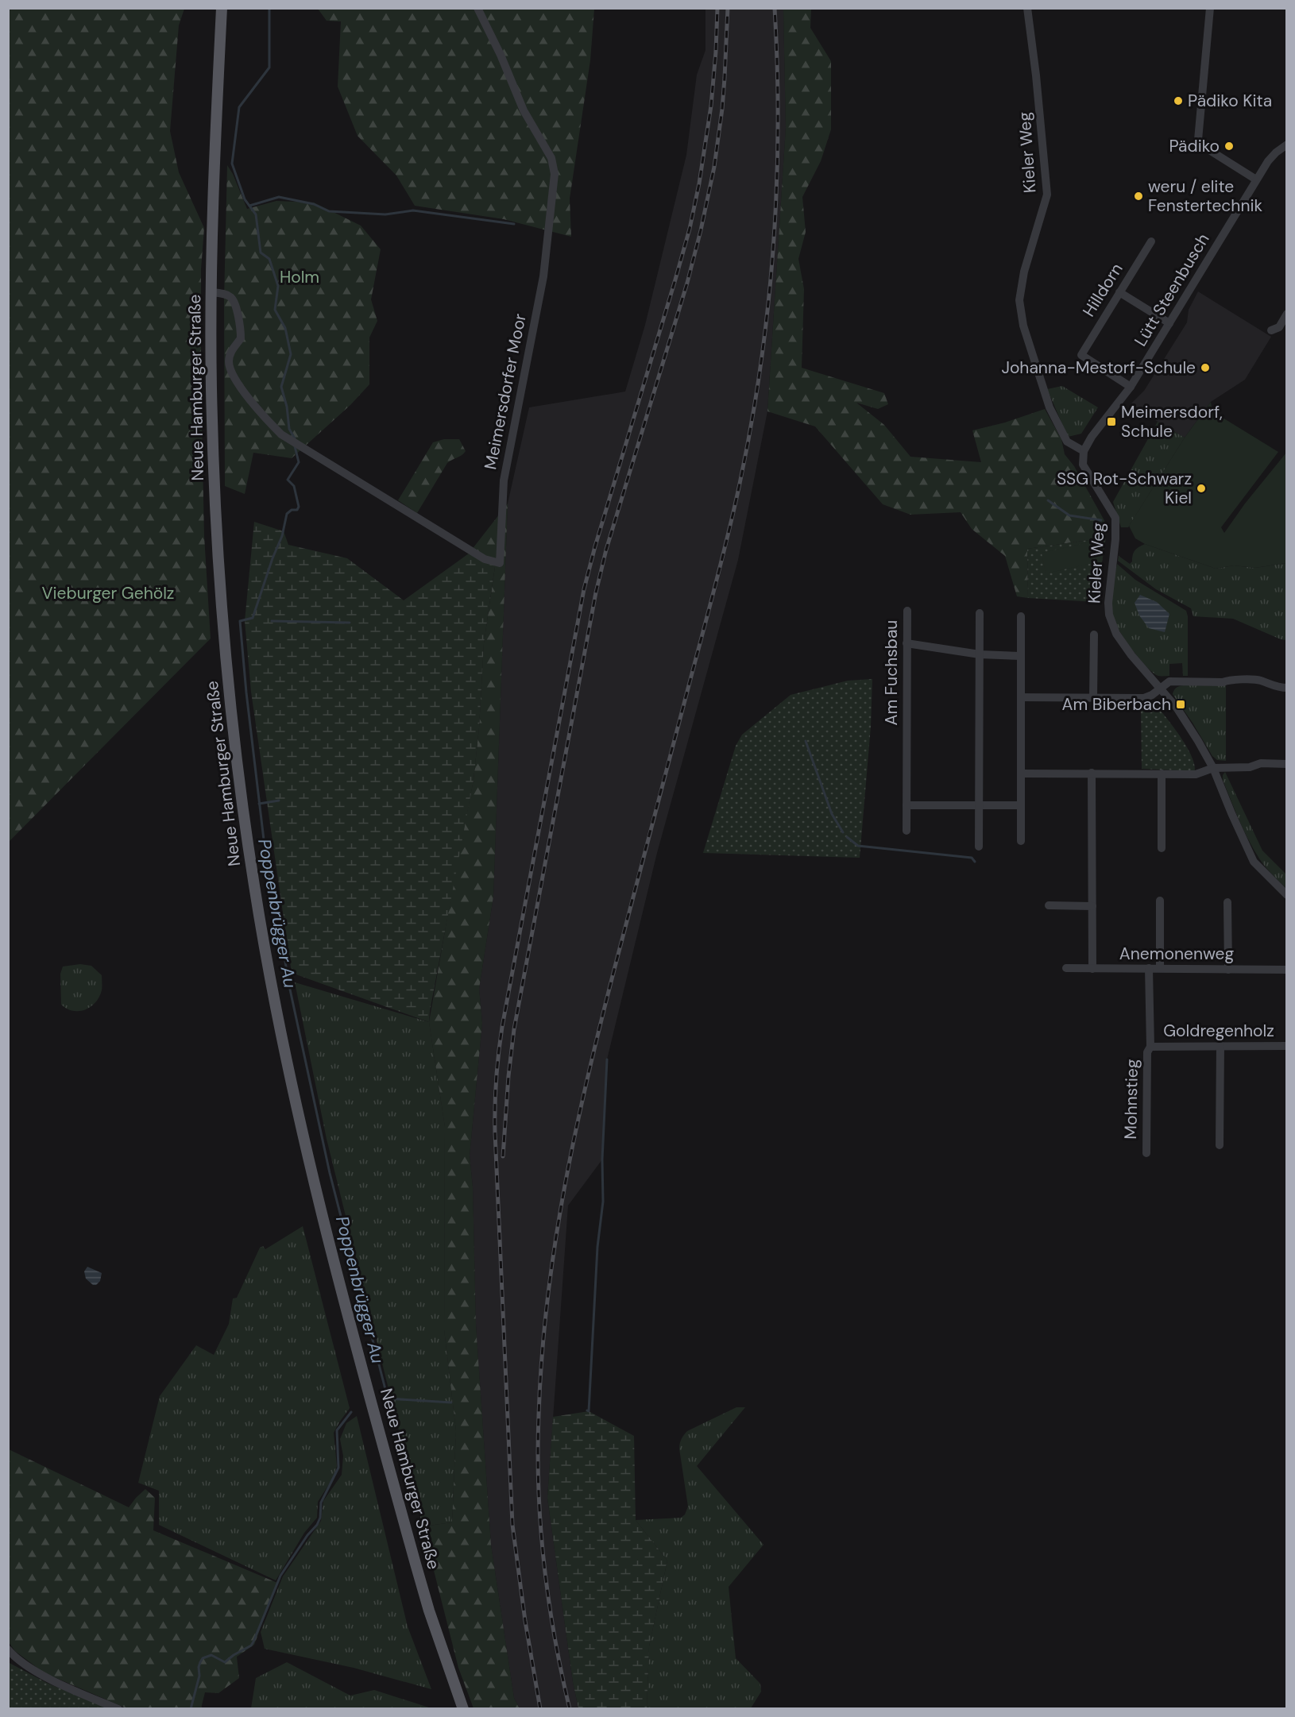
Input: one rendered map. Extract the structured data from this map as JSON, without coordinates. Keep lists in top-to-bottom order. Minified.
{"streets":{"main road":["Neue Hamburger Straße"],"street":["Kieler Weg","Hilldorn","Lütt Steenbusch","Meimersdorfer Moor","Am Fuchsbau","Anemonenweg","Goldregenholz","Mohnstieg"]},"crossings":[["Kieler Weg","Lütt Steenbusch"],["Hilldorn","Lütt Steenbusch"],["Neue Hamburger Straße","Meimersdorfer Moor"],["Anemonenweg","Mohnstieg"],["Goldregenholz","Mohnstieg"]],"water":["Poppenbrügger Au"],"parks":["Holm","Vieburger Gehölz"],"places":{"other":["Pädiko Kita","Pädiko","weru / elite Fenstertechnik","Johanna-Mestorf-Schule","SSG Rot-Schwarz Kiel"],"transit":["Meimersdorf, Schule","Am Biberbach"]}}
